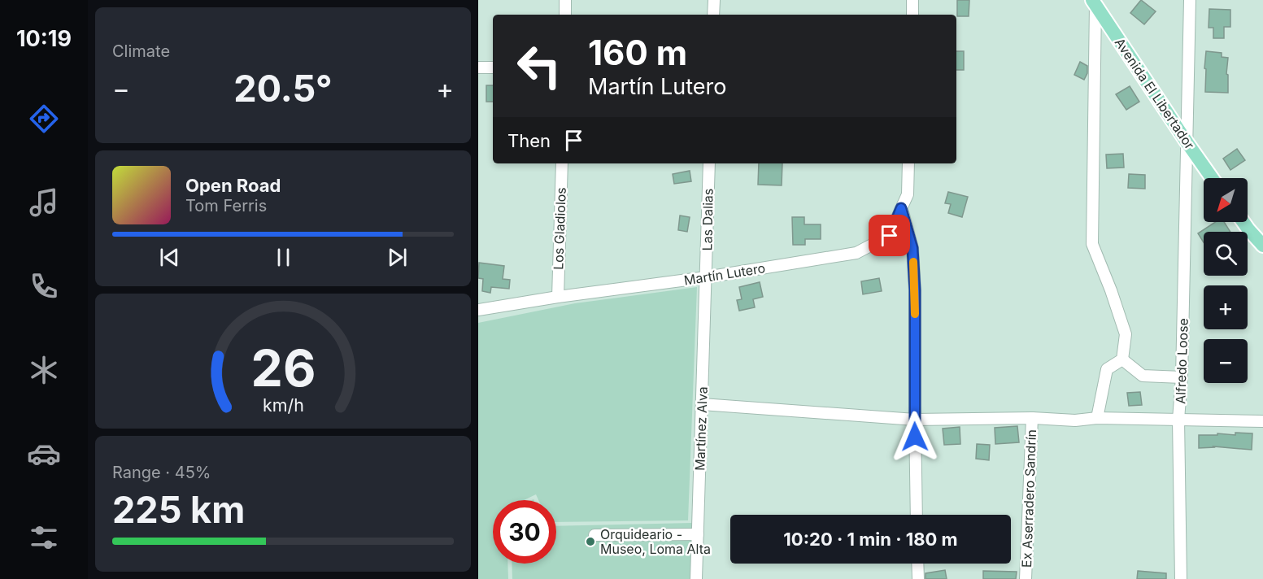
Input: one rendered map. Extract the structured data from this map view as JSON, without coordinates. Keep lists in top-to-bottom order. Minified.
{"streets":{"main road":["Avenida El Libertador"],"street":["Las Dalias","Los Gladiolos","Martín Lutero","Alfredo Loose","Martínez Alva","Ex Aserradero Sandrín"]},"crossings":[["Avenida El Libertador","Alfredo Loose"],["Las Dalias","Martín Lutero"],["Las Dalias","Martínez Alva"],["Los Gladiolos","Martín Lutero"],["Martín Lutero","Martínez Alva"]],"places":["Orquideario - Museo, Loma Alta"],"north":"bottom left","page":{"tabs":"10:19","tile":["Climate",["Range · 45%","225 km"]],"turn":["160 m","Martín Lutero"],"heat":["−","20.5°","+"],"then":"Then","song":["Open Road","Tom Ferris"],"map_buttons":["+","−"],"limit":"30","trip":"10:20 · 1 min · 180 m","gauge":["26","km/h"]}}
